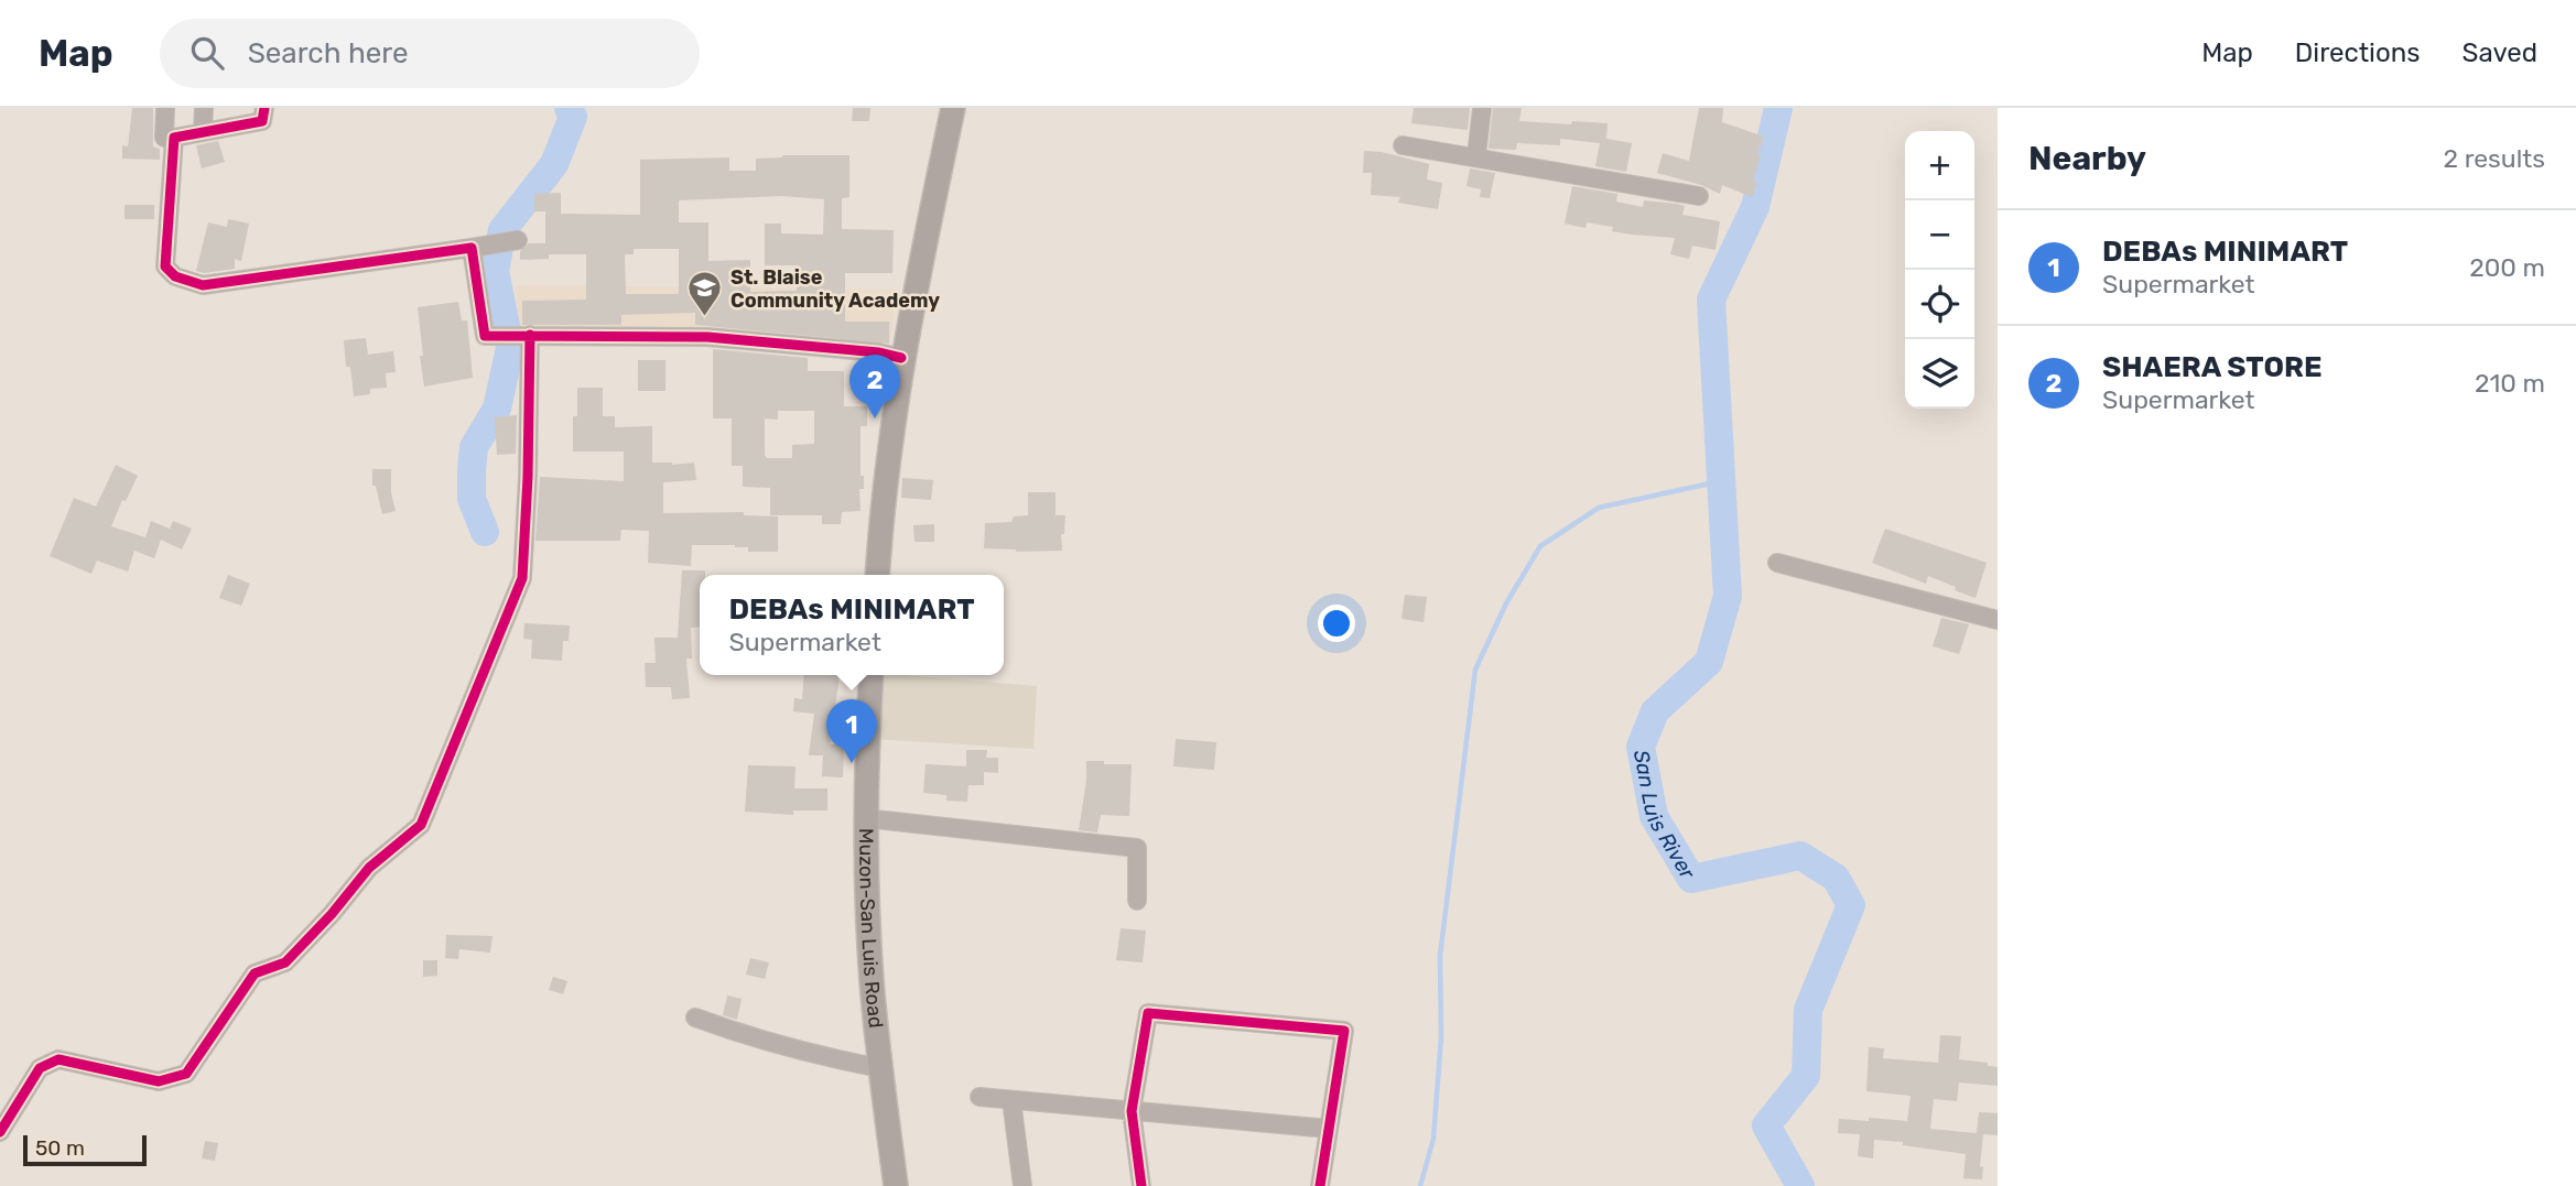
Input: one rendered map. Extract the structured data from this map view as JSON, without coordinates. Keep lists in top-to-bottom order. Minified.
{"streets":{"main road":["Muzon-San Luis Road"]},"water":["San Luis River"],"places":{"school or university":["St. Blaise Community Academy"]},"scale_bar":"50 m","page":{"header":"Map","search":"Search here","nav":["Map","Directions","Saved"],"heading":["Nearby","2 results"],"map_buttons":["+","−"],"list":[{"mark":"1","name":"DEBAs MINIMART","note":"Supermarket","value":"200 m"},{"mark":"2","name":"SHAERA STORE","note":"Supermarket","value":"210 m"}],"pins":["2","1"],"popup":["DEBAs MINIMART","Supermarket"],"scale":"50 m"}}
